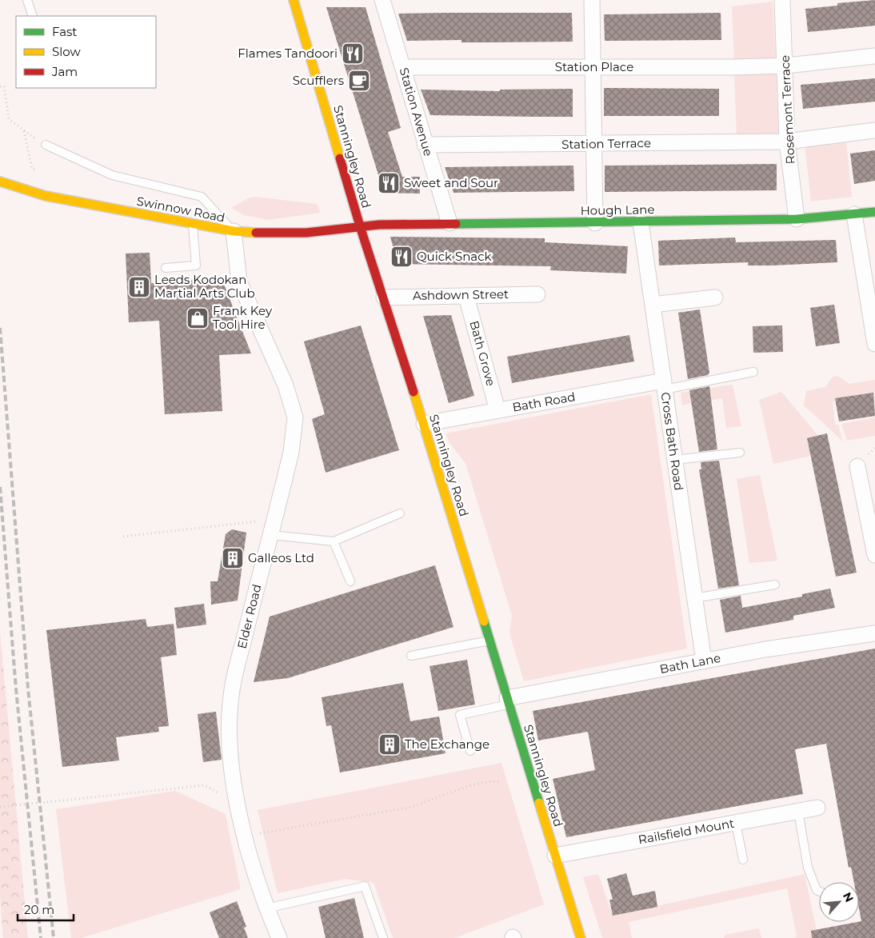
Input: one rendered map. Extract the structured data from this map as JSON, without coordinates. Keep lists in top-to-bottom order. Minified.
{"streets":{"street":["Station Place","Rosemont Terrace","Station Avenue","Station Terrace","Stanningley Road","Swinnow Road","Hough Lane","Ashdown Street","Bath Grove","Bath Road","Cross Bath Road","Elder Road","Bath Lane","Railsfield Mount"]},"crossings":[["Station Place","Rosemont Terrace"],["Station Place","Station Avenue"],["Rosemont Terrace","Station Terrace"],["Rosemont Terrace","Hough Lane"],["Station Avenue","Station Terrace"],["Station Avenue","Hough Lane"],["Stanningley Road","Swinnow Road"],["Stanningley Road","Hough Lane"],["Stanningley Road","Ashdown Street"],["Stanningley Road","Bath Road"],["Stanningley Road","Bath Lane"],["Stanningley Road","Railsfield Mount"],["Swinnow Road","Hough Lane"],["Swinnow Road","Elder Road"],["Hough Lane","Cross Bath Road"],["Ashdown Street","Bath Grove"],["Bath Grove","Bath Road"],["Bath Road","Cross Bath Road"],["Cross Bath Road","Bath Lane"]],"places":{"restaurant":["Flames Tandoori","Sweet and Sour","Quick Snack"],"cafe":["Scufflers"],"building":["Leeds Kodokan Martial Arts Club","Galleos Ltd","The Exchange"],"shop":["Frank Key Tool Hire"]},"legend":["Fast","Slow","Jam"],"scale_bar":"20 m","north":"top right"}
